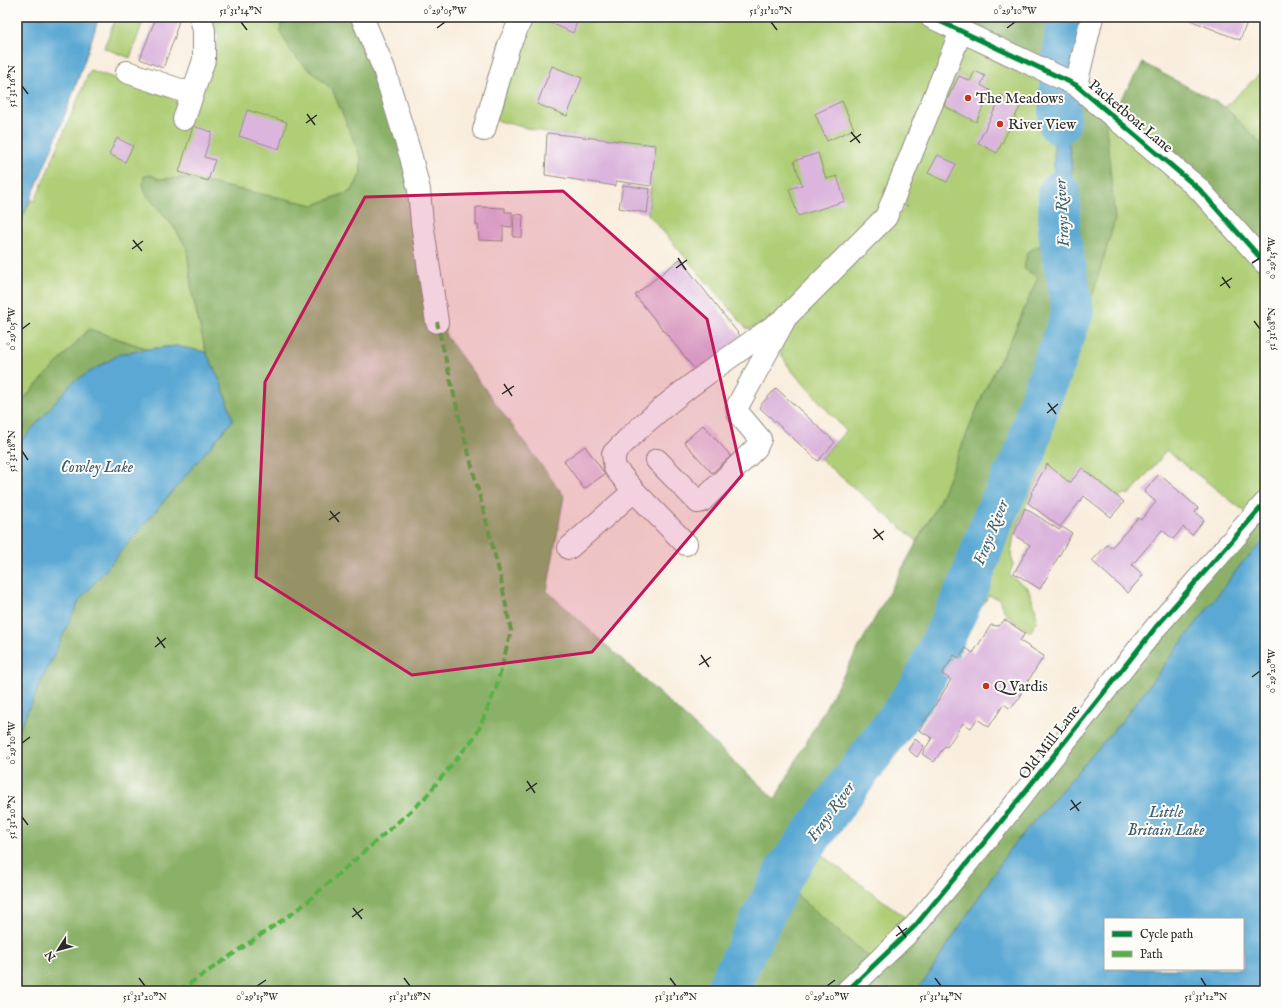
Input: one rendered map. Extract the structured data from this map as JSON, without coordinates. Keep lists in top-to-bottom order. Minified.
{"streets":{"street":["Packetboat Lane","Old Mill Lane"]},"water":["Frays River","Cowley Lake","Little Britain Lake"],"places":["The Meadows","River View","Q Vardis"],"legend":["Cycle path","Path"],"north":"bottom left","coordinates":["51°31'14\"N","0°29'05\"W","51°31'10\"N","0°29'10\"W","51°31'16\"N","0°29'15\"W","51°31'08\"N","51°31'18\"N","0°29'20\"W","51°31'20\"N","51°31'12\"N"]}
